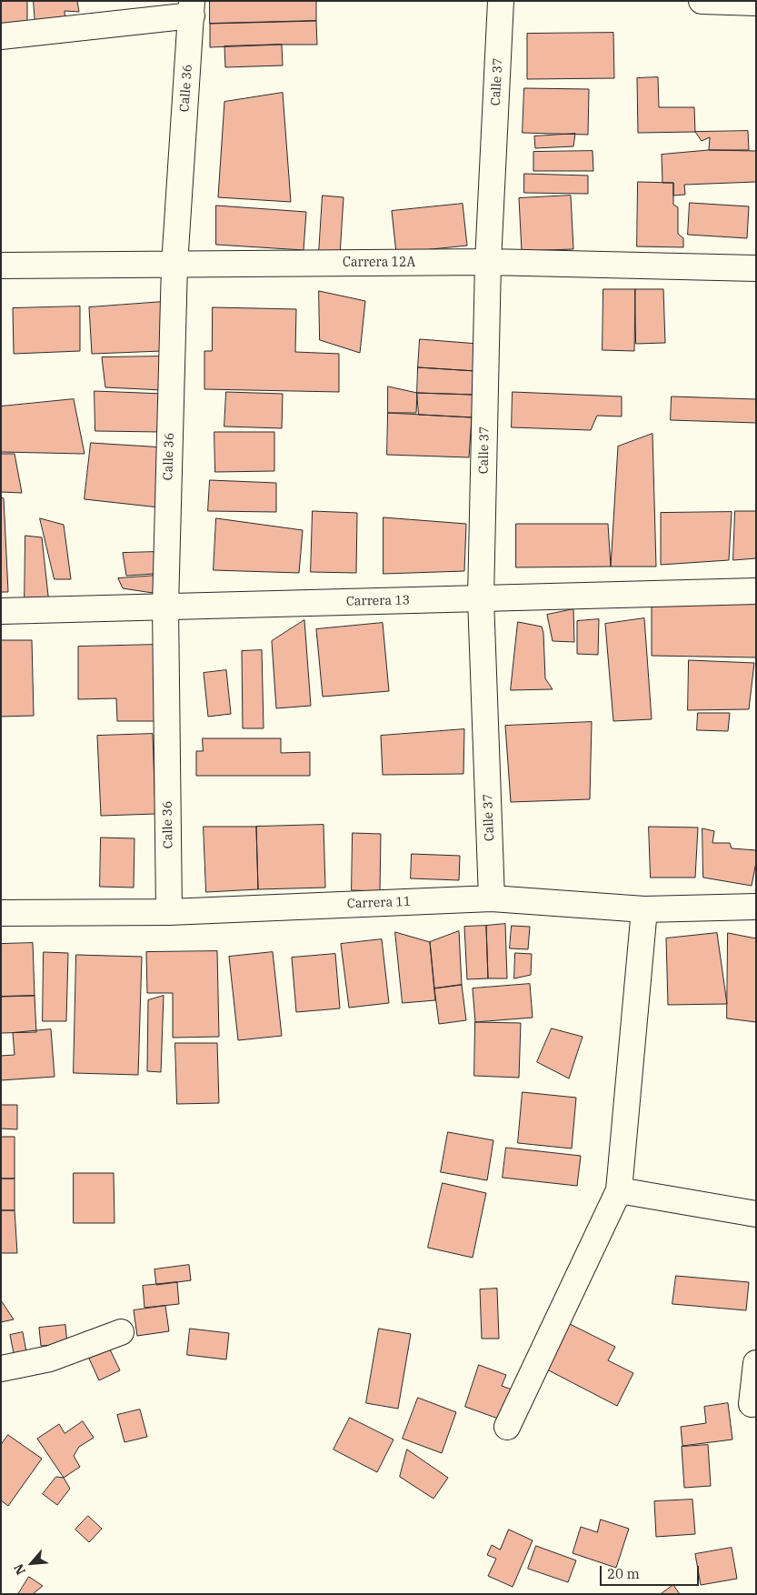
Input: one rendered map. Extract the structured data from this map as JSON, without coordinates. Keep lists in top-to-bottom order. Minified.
{"streets":{"street":["Calle 37","Calle 36","Carrera 12A","Carrera 13","Carrera 11"]},"crossings":[["Calle 37","Carrera 12A"],["Calle 37","Carrera 13"],["Calle 37","Carrera 11"],["Calle 36","Carrera 12A"],["Calle 36","Carrera 13"],["Calle 36","Carrera 11"]],"scale_bar":"20 m","north":"bottom left"}
